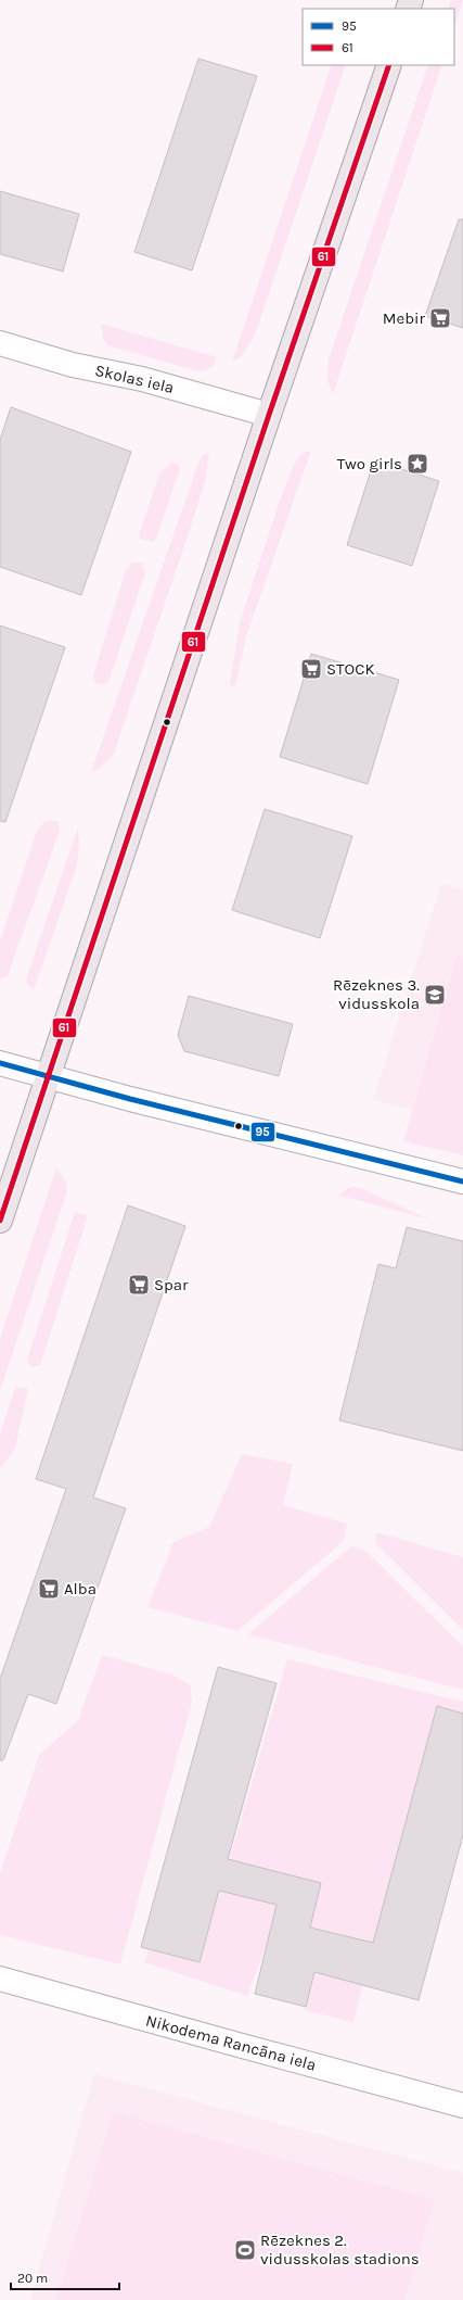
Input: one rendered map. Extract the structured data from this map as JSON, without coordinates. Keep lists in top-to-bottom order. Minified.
{"streets":{"street":["Skolas iela","Nikodema Rancāna iela"]},"places":{"supermarket":["Mebir","STOCK","Spar","Alba"],"place":["Two girls"],"school or university":["Rēzeknes 3. vidusskola"],"sports":["Rēzeknes 2. vidusskolas stadions"]},"lines":["transit line 61","transit line 95"],"legend":["95","61"],"scale_bar":"20 m"}
